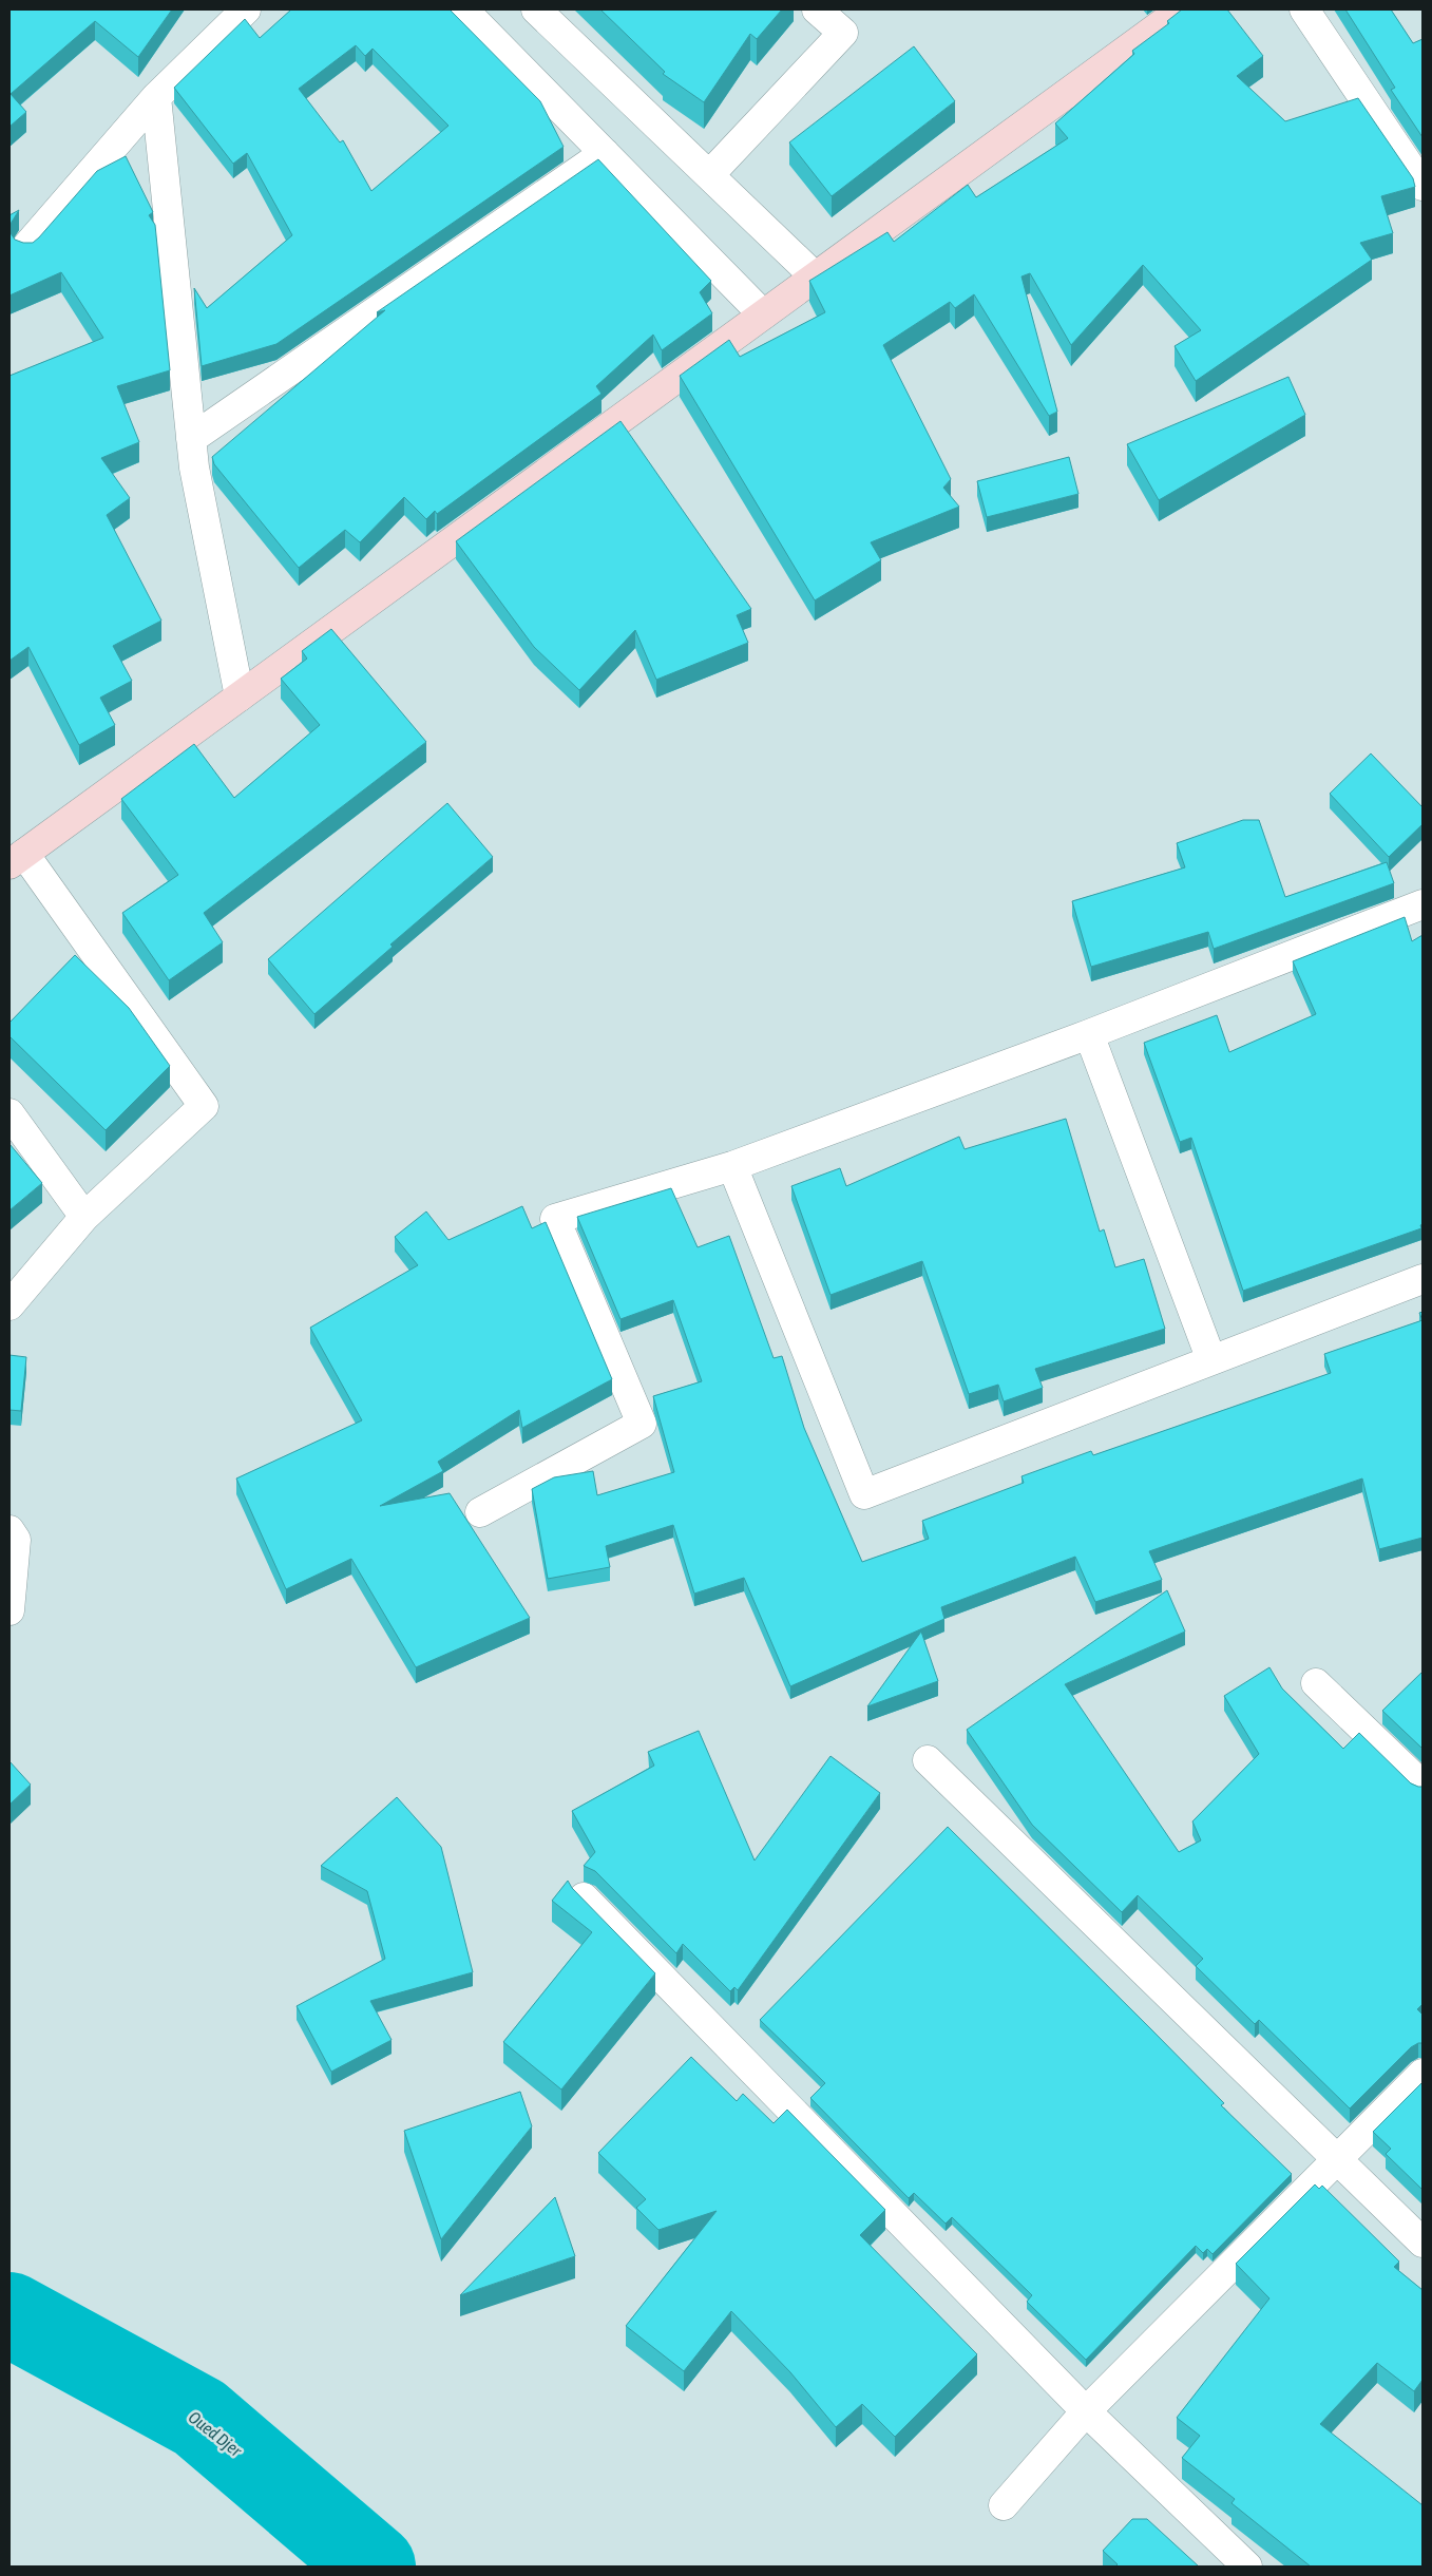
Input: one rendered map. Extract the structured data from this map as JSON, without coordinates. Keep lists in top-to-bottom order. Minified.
{"water":["Oued Djer"]}
